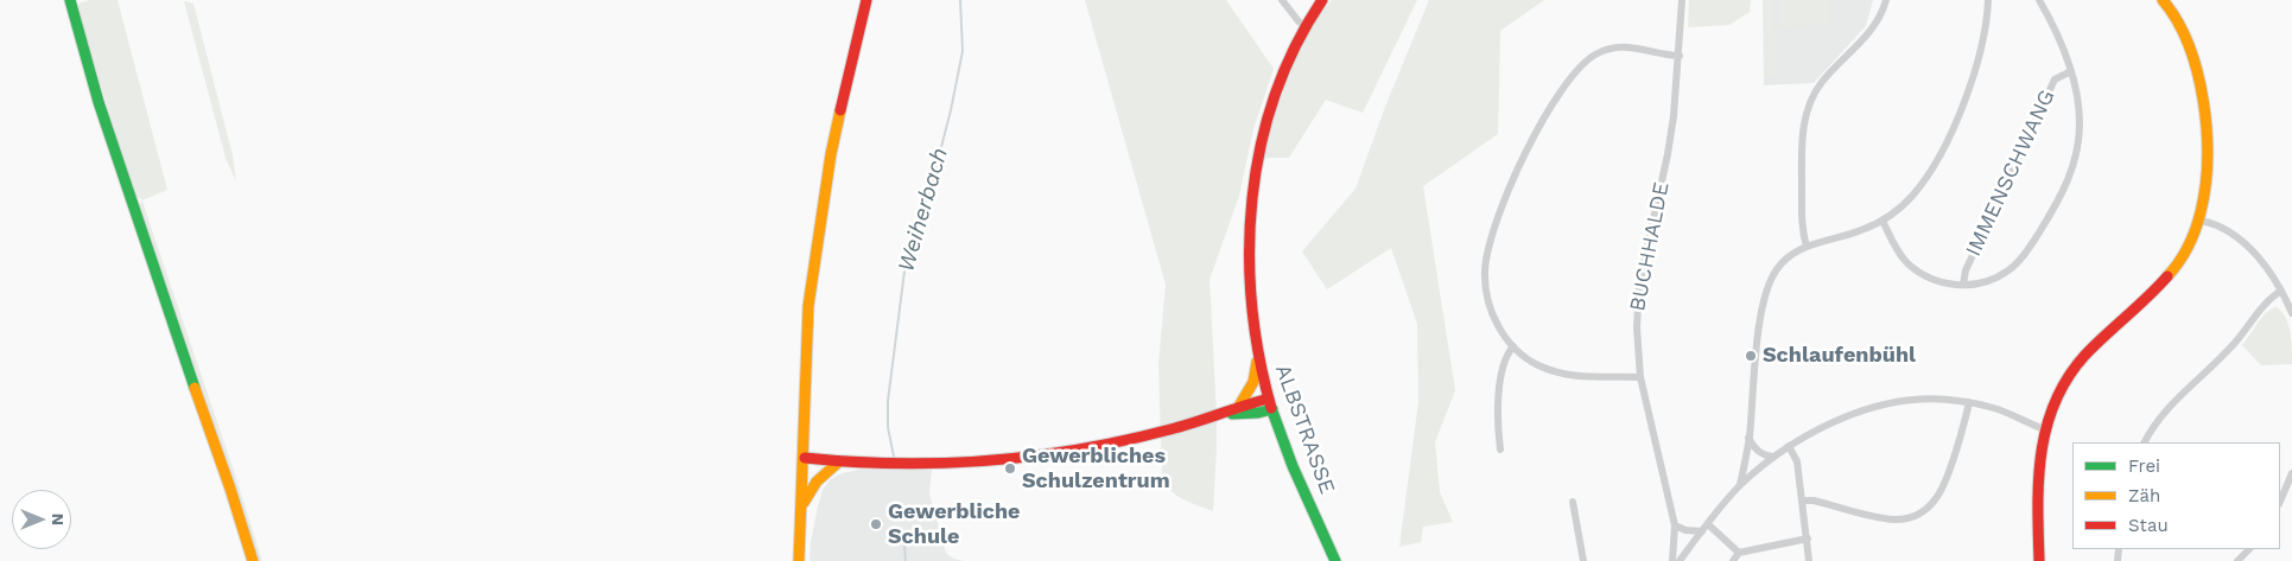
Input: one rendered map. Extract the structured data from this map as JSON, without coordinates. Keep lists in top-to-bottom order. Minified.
{"streets":{"street":["IMMENSCHWANG","BUCHHALDE","ALBSTRASSE"]},"water":["Weiherbach"],"places":["Schlaufenbühl","Gewerbliches Schulzentrum","Gewerbliche Schule"],"legend":["Frei","Zäh","Stau"],"north":"right"}
